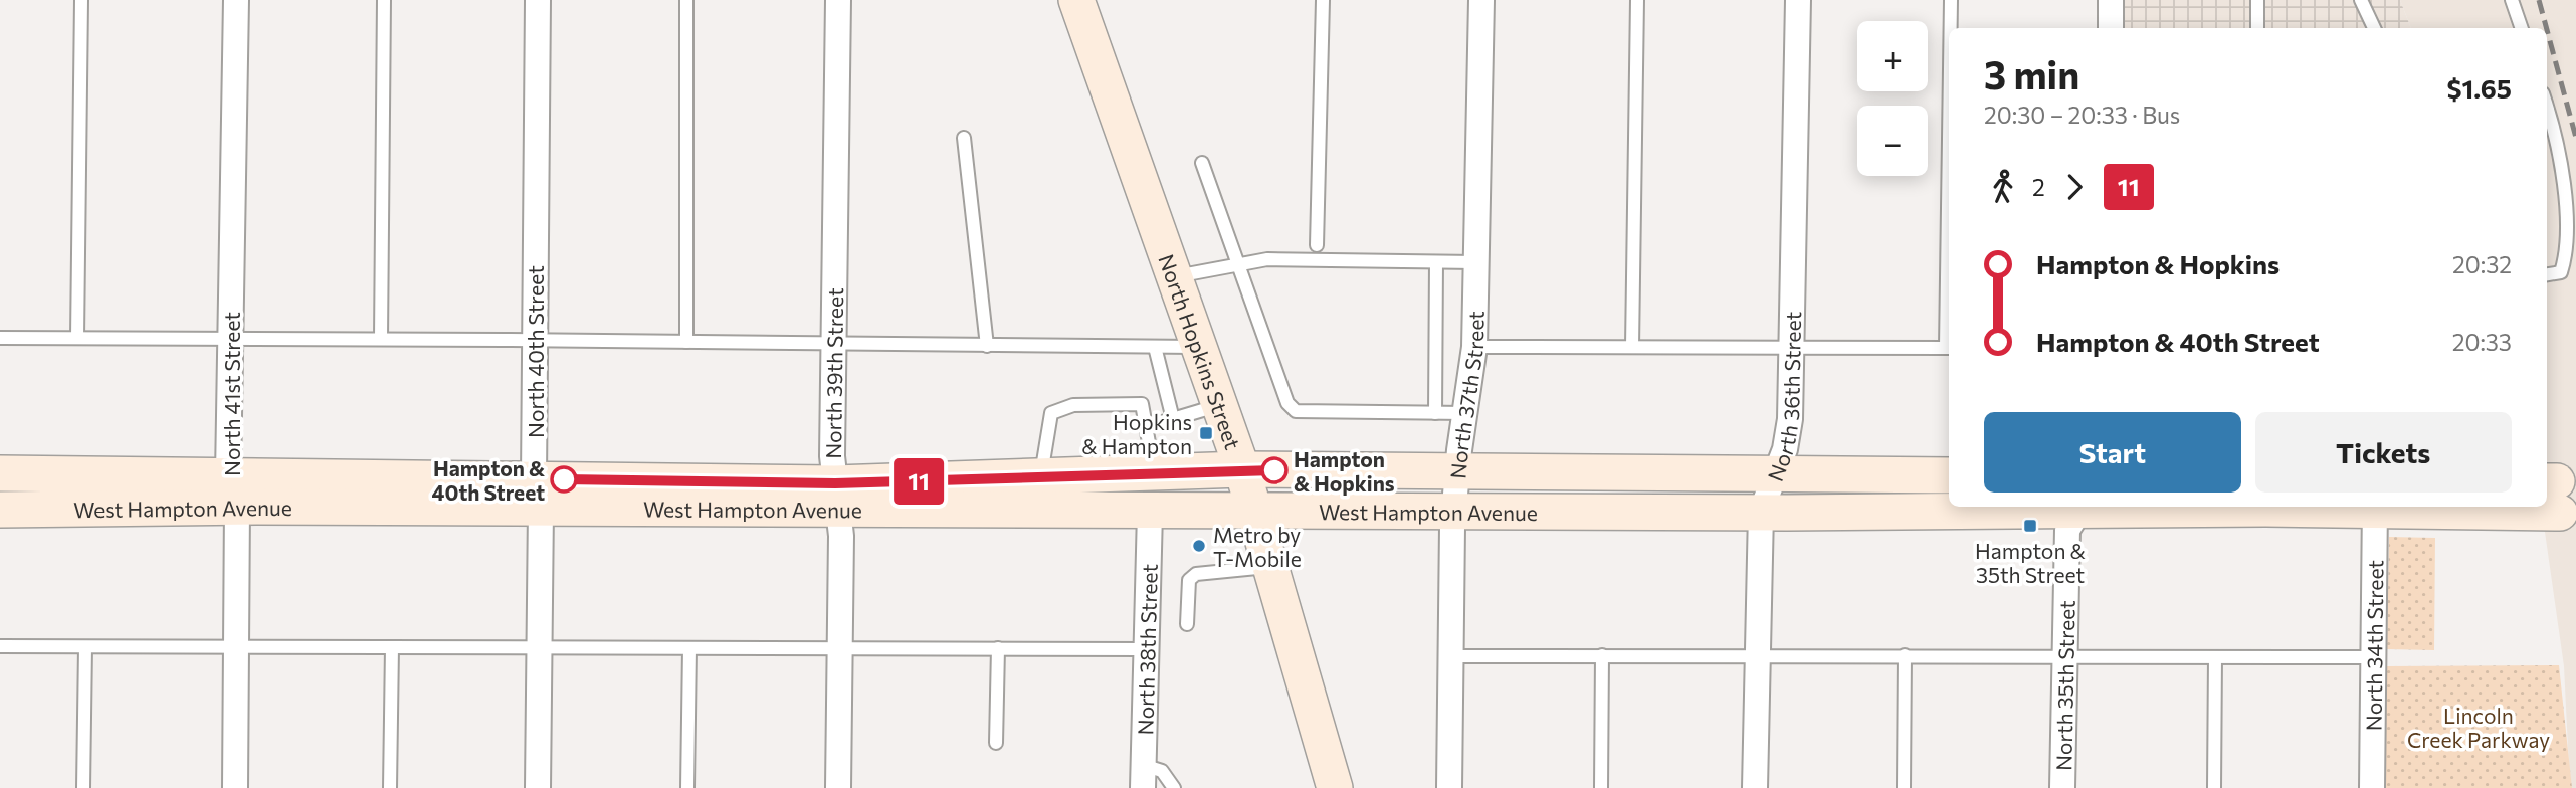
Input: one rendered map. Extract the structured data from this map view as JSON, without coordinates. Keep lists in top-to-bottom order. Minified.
{"streets":{"main road":["North Hopkins Street","West Hampton Avenue"],"street":["North 40th Street","North 39th Street","North 41st Street","North 37th Street","North 36th Street","North 34th Street","North 38th Street","North 35th Street"]},"crossings":[["North Hopkins Street","West Hampton Avenue"],["North 40th Street","West Hampton Avenue"],["North 39th Street","West Hampton Avenue"],["North 41st Street","West Hampton Avenue"],["North 37th Street","West Hampton Avenue"],["North 36th Street","West Hampton Avenue"],["West Hampton Avenue","North 38th Street"],["West Hampton Avenue","North 35th Street"]],"parks":["Lincoln Creek Parkway"],"places":{"transit":["Hopkins & Hampton","Hampton & 35th Street"],"other":["Hampton & Hopkins","Hampton & 40th Street","Metro by T-Mobile"]},"lines":["bus line 11"],"page":{"on_map":"11","map_buttons":["+","−"],"heading":["3 min","20:30 – 20:33 · Bus","$1.65"],"legs":["2","11"],"list":[{"name":"Hampton & Hopkins","value":"20:32"},{"name":"Hampton & 40th Street","value":"20:33"}],"buttons":["Start","Tickets"]}}
